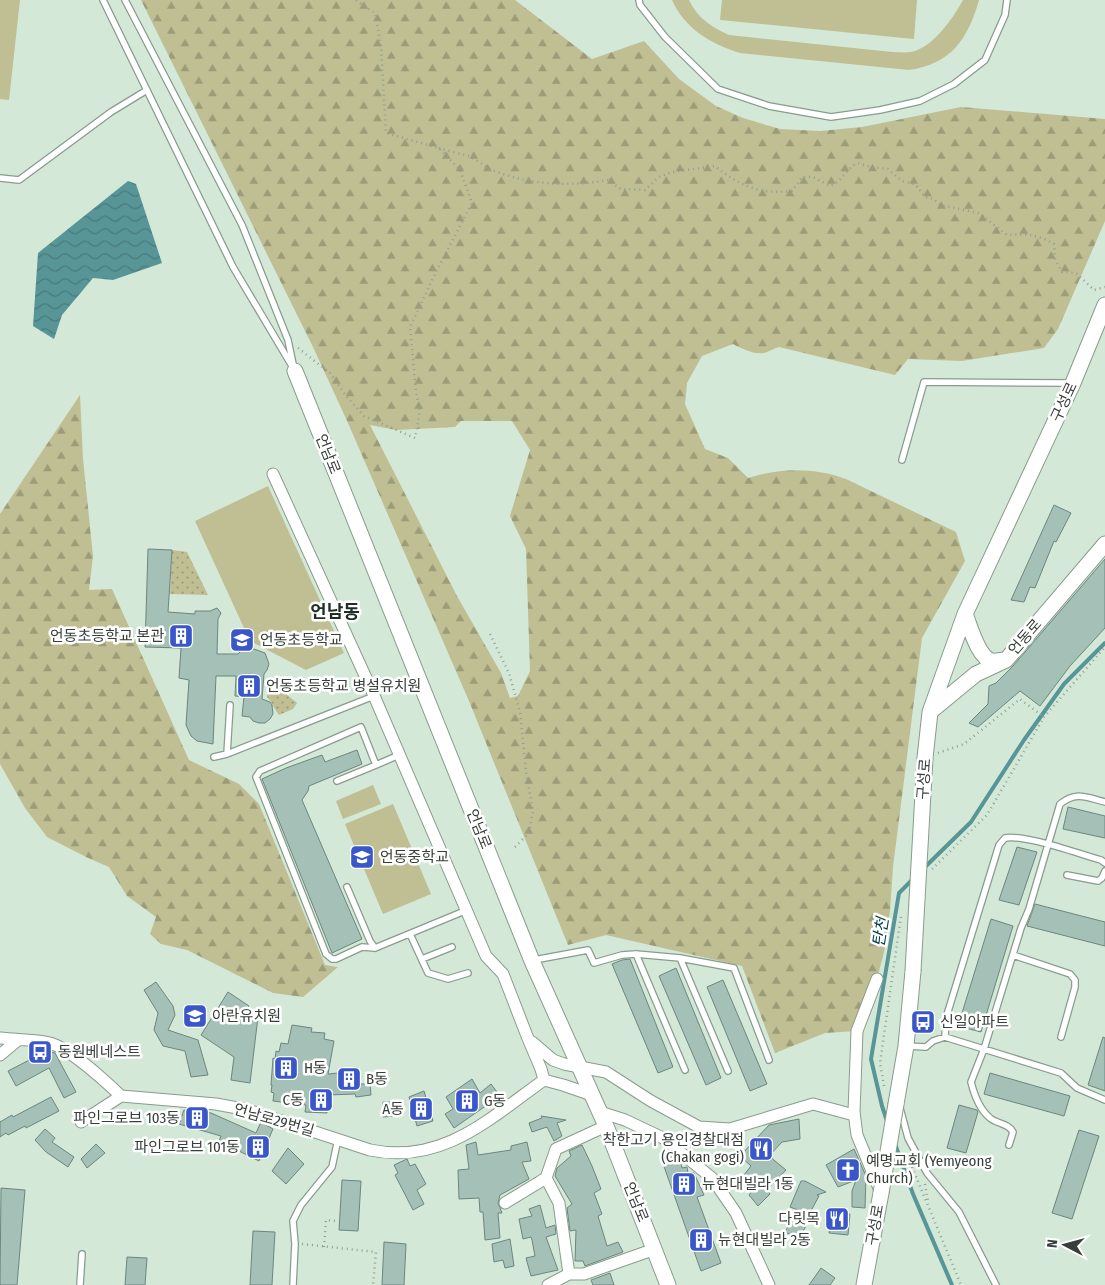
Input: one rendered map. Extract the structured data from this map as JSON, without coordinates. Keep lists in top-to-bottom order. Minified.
{"streets":{"main road":["구성로","언남로","언동로"],"street":["언남로29번길"]},"crossings":[["구성로","언동로"]],"districts":["언남동"],"water":["탄천"],"places":{"building":["언동초등학교 본관","언동초등학교 병설유치원","H동","B동","C동","G동","A동","파인그로브 103동","파인그로브 101동","뉴현대빌라 1동","뉴현대빌라 2동"],"school or university":["언동초등학교","언동중학교","아란유치원"],"bus stop":["신일아파트","동원베네스트"],"restaurant":["착한고기 용인경찰대점 (Chakan gogi)","다릿목"],"church":["예명교회 (Yemyeong Church)"]},"north":"left"}
